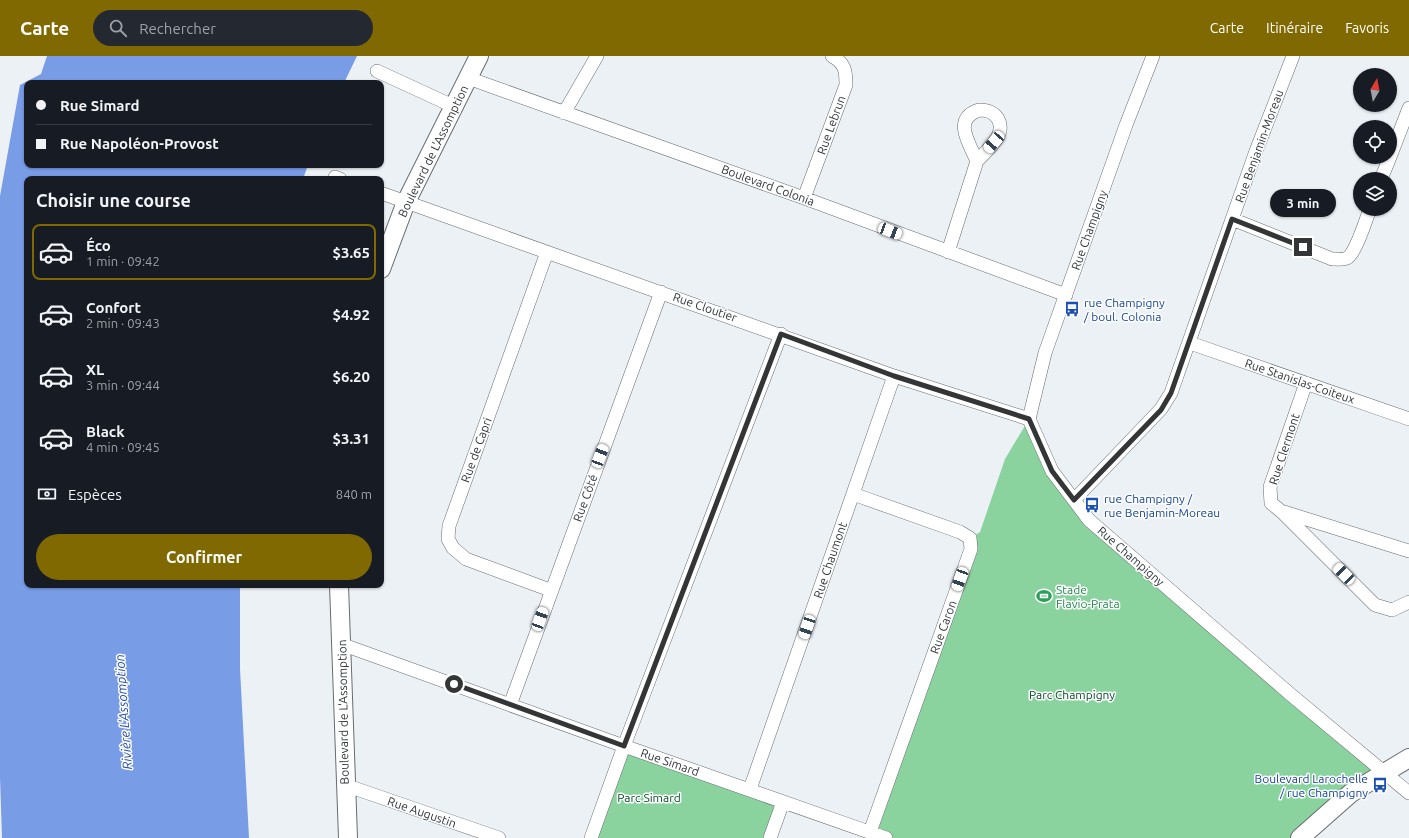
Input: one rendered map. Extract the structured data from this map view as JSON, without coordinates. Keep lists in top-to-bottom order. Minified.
{"streets":{"street":["Rue Lebrun","Rue Benjamin-Moreau","Boulevard de L'Assomption","Boulevard Colonia","Rue Champigny","Rue Cloutier","Rue Stanislas-Coiteux","Rue Clermont","Rue de Capri","Rue Côté","Rue Chaumont","Rue Caron","Rue Simard","Rue Augustin"]},"crossings":[["Rue Lebrun","Boulevard Colonia"],["Rue Benjamin-Moreau","Rue Champigny"],["Rue Benjamin-Moreau","Rue Stanislas-Coiteux"],["Boulevard de L'Assomption","Boulevard Colonia"],["Boulevard de L'Assomption","Rue Cloutier"],["Boulevard de L'Assomption","Rue Simard"],["Boulevard de L'Assomption","Rue Augustin"],["Boulevard Colonia","Rue Champigny"],["Rue Champigny","Rue Cloutier"],["Rue Cloutier","Rue de Capri"],["Rue Cloutier","Rue Côté"],["Rue Cloutier","Rue Chaumont"],["Rue Stanislas-Coiteux","Rue Clermont"],["Rue de Capri","Rue Côté"],["Rue Côté","Rue Simard"],["Rue Chaumont","Rue Caron"],["Rue Chaumont","Rue Simard"],["Rue Caron","Rue Simard"]],"water":["Rivière L'Assomption"],"parks":["Parc Champigny","Parc Simard"],"places":{"bus stop":["rue Champigny / boul. Colonia","rue Champigny / rue Benjamin-Moreau","Boulevard Larochelle / rue Champigny"],"sports":["Stade Flavio-Prata"]},"north":"top","page":{"header":"Carte","search":"Rechercher","nav":["Carte","Itinéraire","Favoris"],"banner":["Rue Simard","Rue Napoléon-Provost"],"heading":"Choisir une course","bubble":"3 min","list":[{"name":"Éco","note":"1 min · 09:42","value":"$3.65"},{"name":"Confort","note":"2 min · 09:43","value":"$4.92"},{"name":"XL","note":"3 min · 09:44","value":"$6.20"},{"name":"Black","note":"4 min · 09:45","value":"$3.31"}],"pay":["Espèces","840 m"],"buttons":"Confirmer"}}
